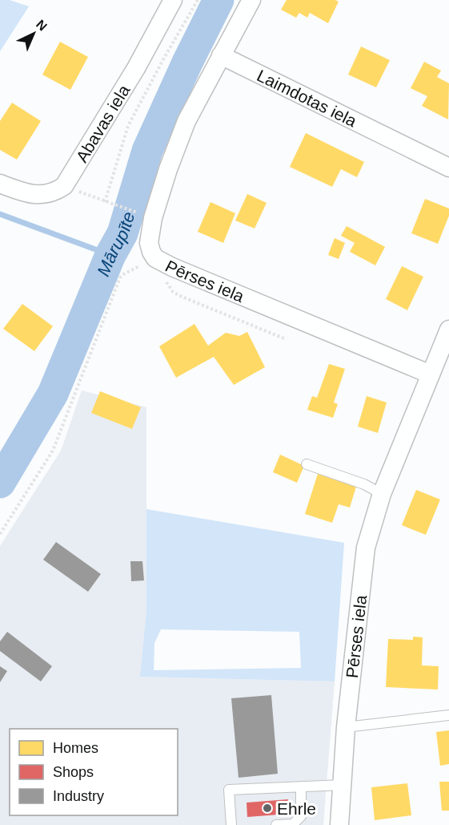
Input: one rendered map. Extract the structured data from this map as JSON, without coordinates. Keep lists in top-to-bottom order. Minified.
{"streets":{"street":["Laimdotas iela","Abavas iela","Pērses iela"]},"crossings":[["Laimdotas iela","Pērses iela"]],"water":["Mārupīte"],"places":["Ehrle"],"legend":["Homes","Shops","Industry"],"north":"top right"}
